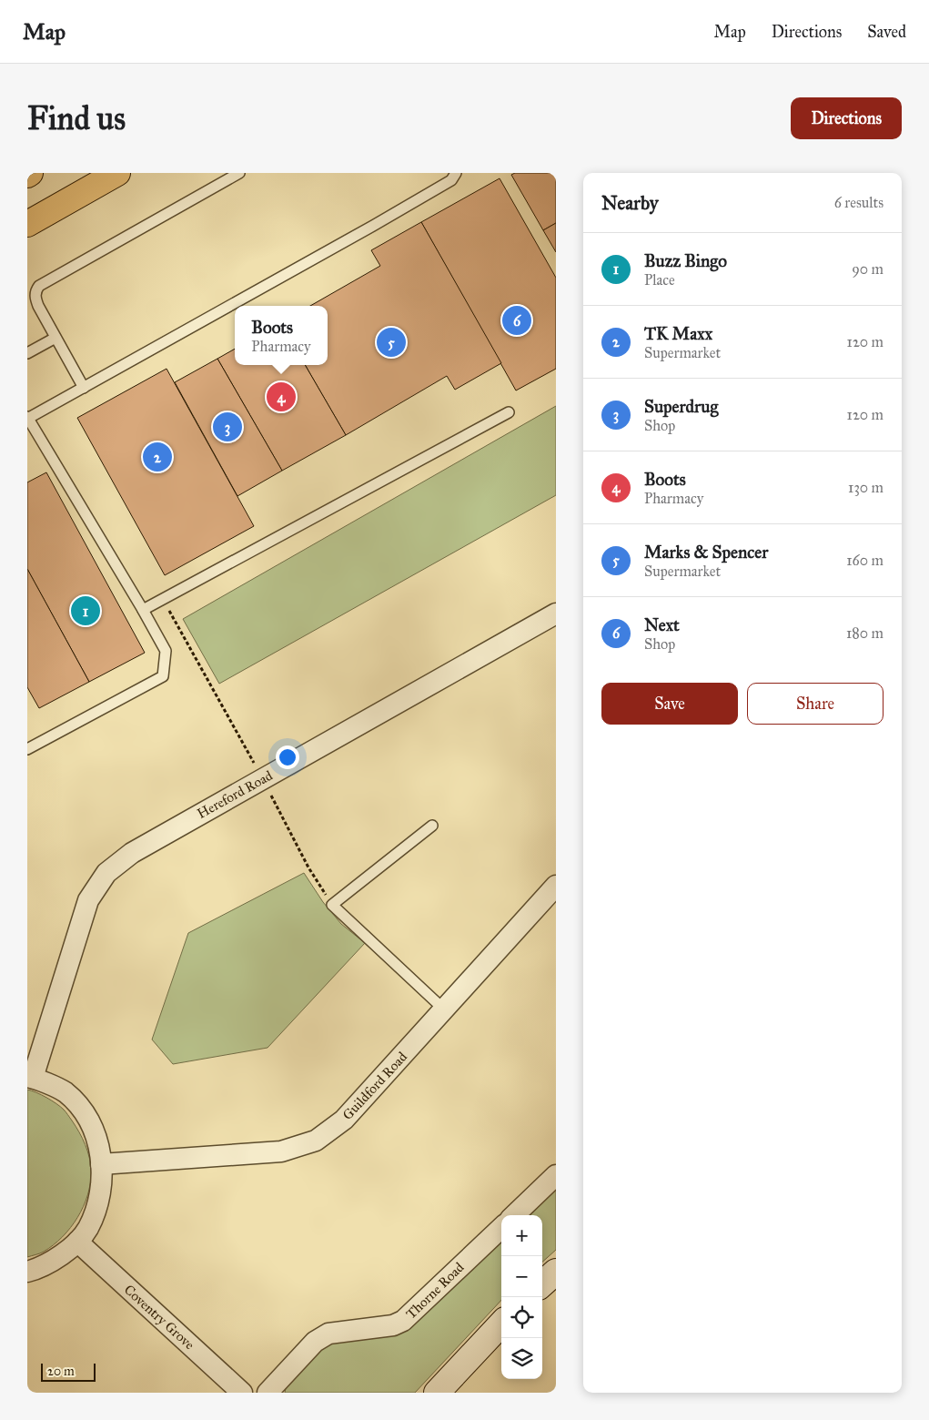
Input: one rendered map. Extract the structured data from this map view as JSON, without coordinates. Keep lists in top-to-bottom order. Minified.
{"streets":{"street":["Hereford Road","Guildford Road","Thorne Road","Coventry Grove"]},"scale_bar":"20 m","page":{"header":"Map","nav":["Map","Directions","Saved"],"buttons":["Directions",["Save","Share"]],"title":"Find us","heading":["Nearby","6 results"],"list":[{"mark":"1","name":"Buzz Bingo","note":"Place","value":"90 m"},{"mark":"2","name":"TK Maxx","note":"Supermarket","value":"120 m"},{"mark":"3","name":"Superdrug","note":"Shop","value":"120 m"},{"mark":"4","name":"Boots","note":"Pharmacy","value":"130 m"},{"mark":"5","name":"Marks & Spencer","note":"Supermarket","value":"160 m"},{"mark":"6","name":"Next","note":"Shop","value":"180 m"}],"pins":["6","5","4","3","2","1"],"popup":["Boots","Pharmacy"],"map_buttons":["+","−"],"scale":"20 m"}}
